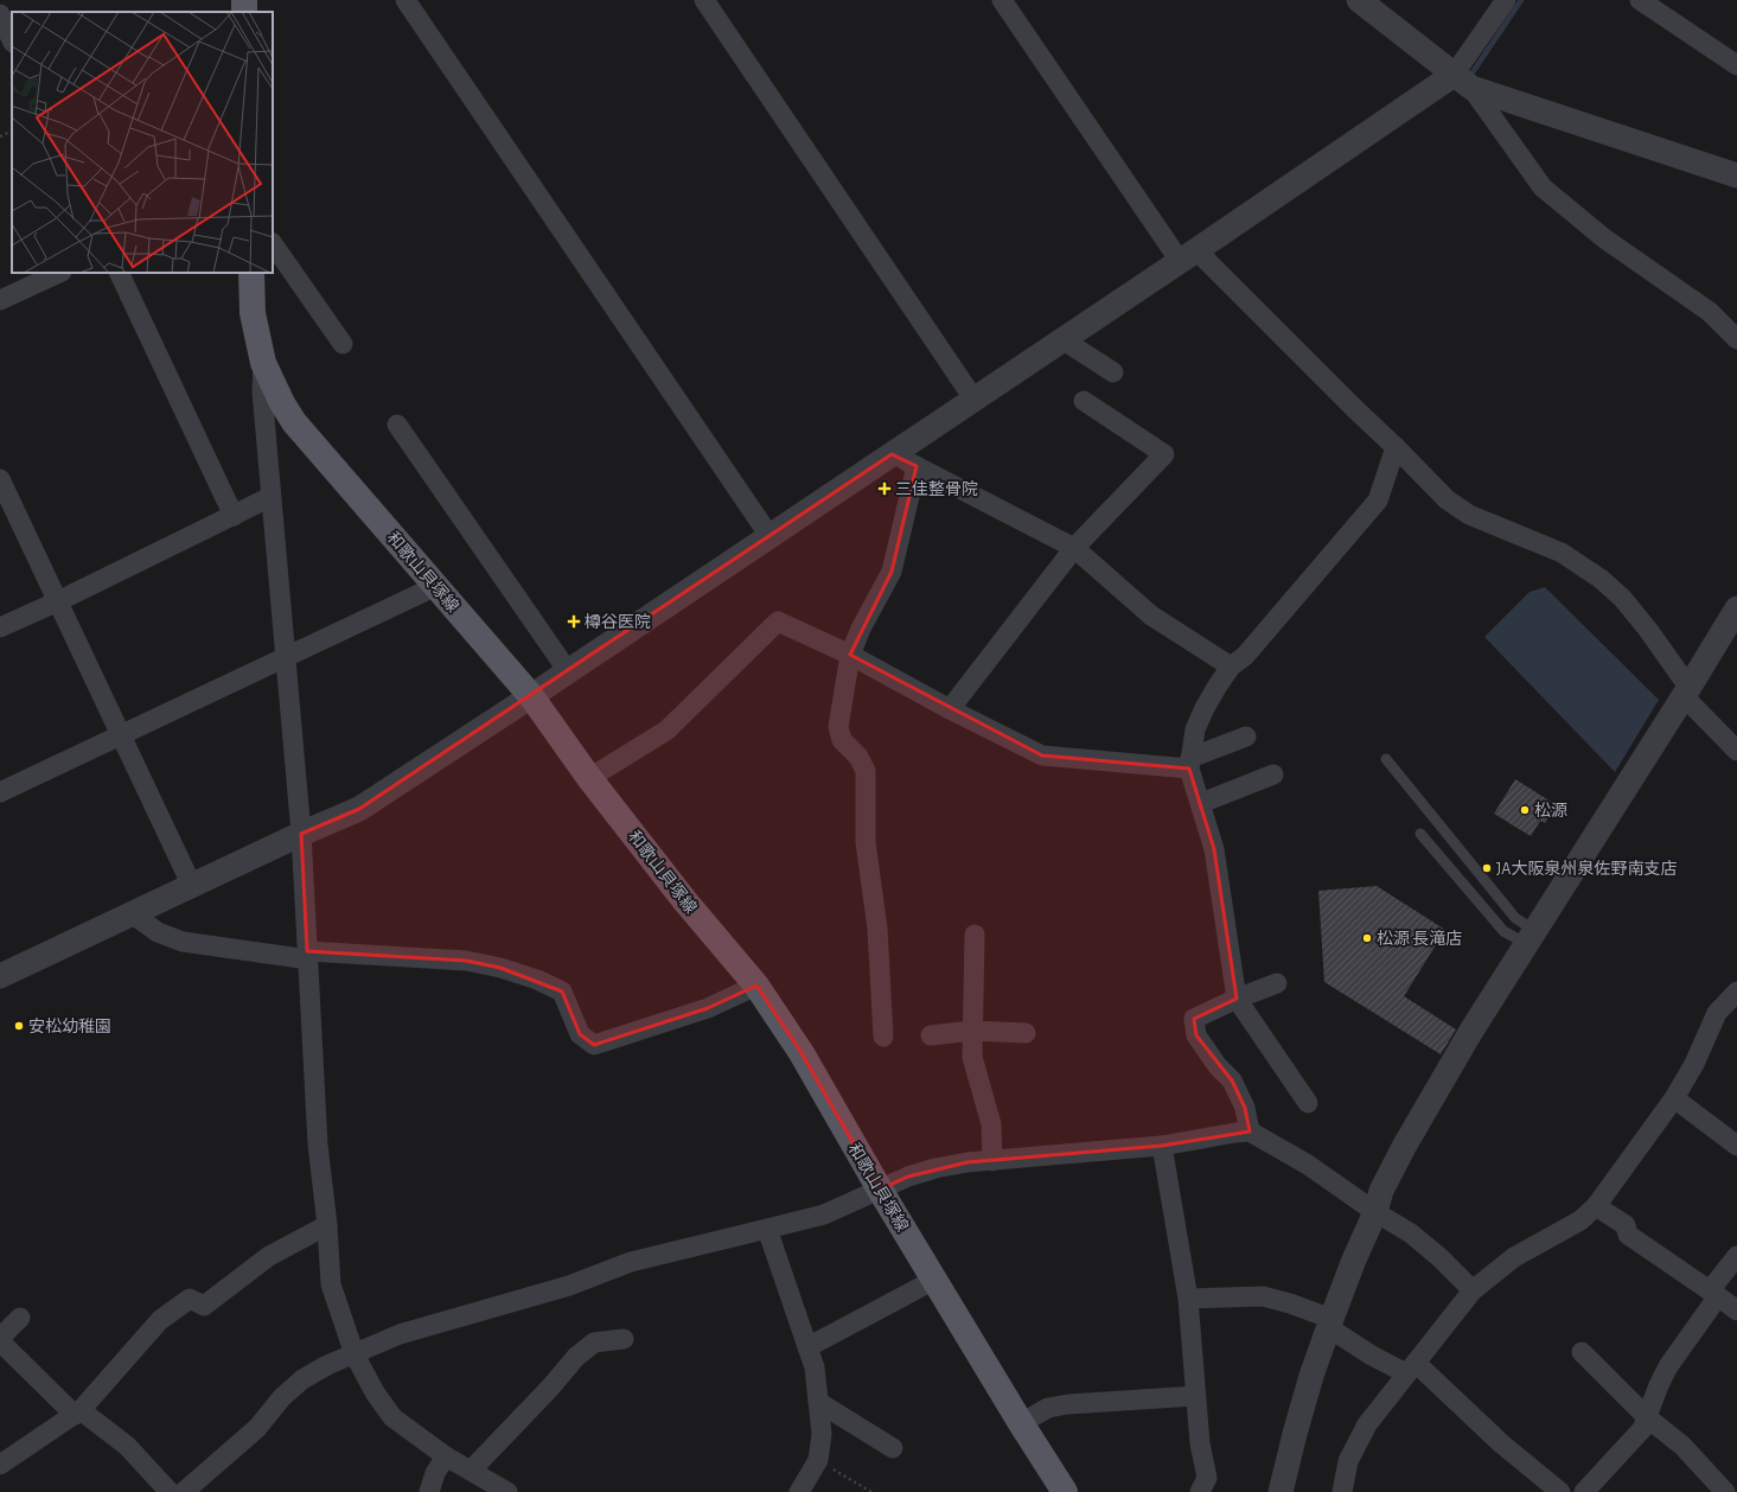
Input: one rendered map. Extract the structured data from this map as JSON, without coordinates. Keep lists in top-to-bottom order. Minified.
{"streets":{"main road":["和歌山貝塚線"]},"places":{"health":["三佳整骨院","樽谷医院"],"other":["松源","JA大阪泉州泉佐野南支店","松源 長滝店","安松幼稚園"]}}
